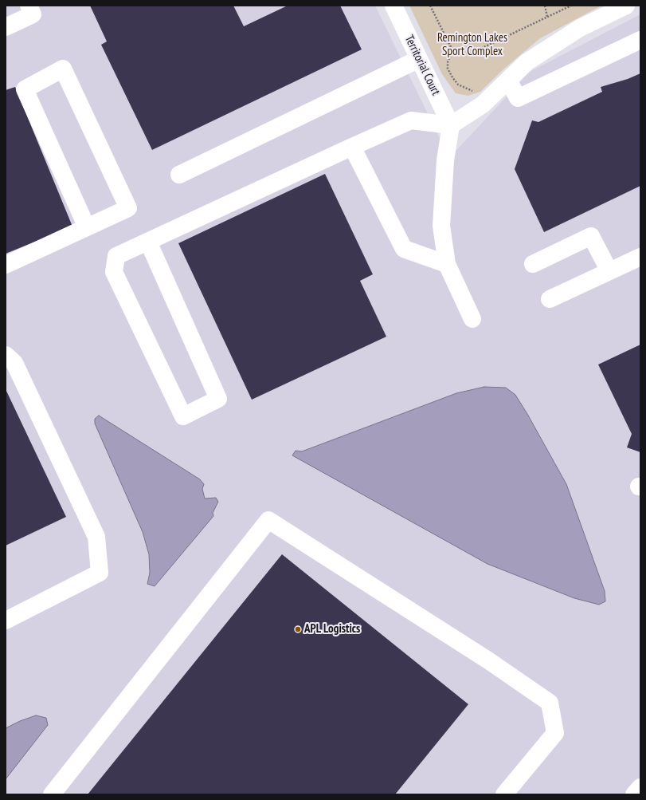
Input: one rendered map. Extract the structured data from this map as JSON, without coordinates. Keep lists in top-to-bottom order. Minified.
{"streets":{"street":["Territorial Court"]},"parks":["Remington Lakes Sport Complex"],"places":["APL Logistics"]}
